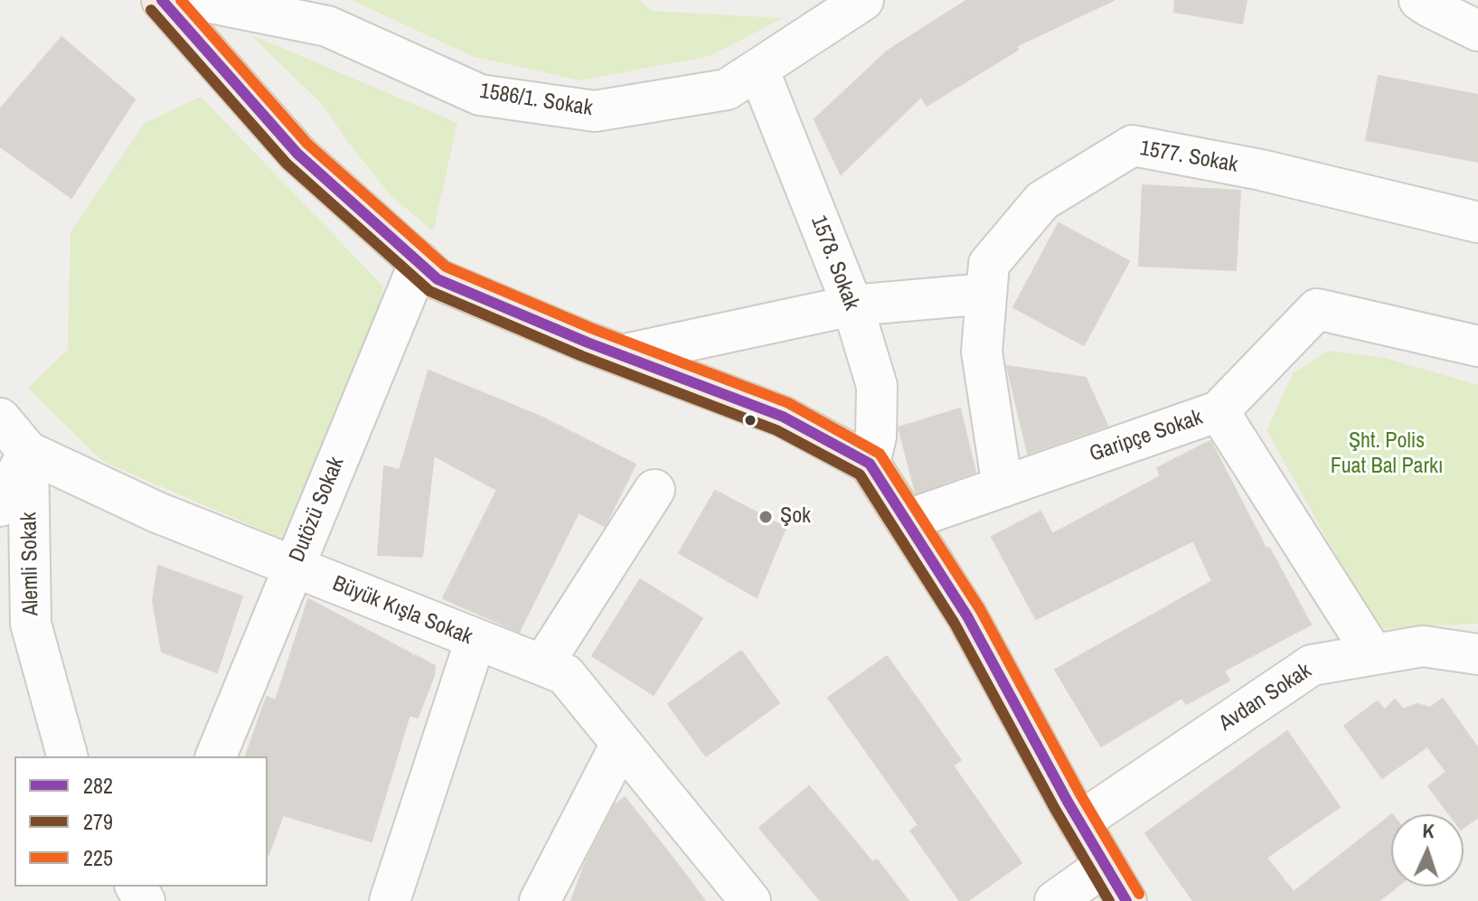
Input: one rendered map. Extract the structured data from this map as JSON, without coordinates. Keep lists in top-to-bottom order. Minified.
{"streets":{"street":["1586/1. Sokak","1577. Sokak","1578. Sokak","Garipçe Sokak","Dutözü Sokak","Alemli Sokak","Büyük Kışla Sokak","Avdan Sokak"]},"crossings":[["1586/1. Sokak","1578. Sokak"],["1577. Sokak","Garipçe Sokak"],["Dutözü Sokak","Büyük Kışla Sokak"],["Alemli Sokak","Büyük Kışla Sokak"]],"parks":["Şht. Polis Fuat Bal Parkı"],"places":["Şok"],"lines":["transit line 282","transit line 225","transit line 279"],"legend":["282","279","225"],"north":"top"}
